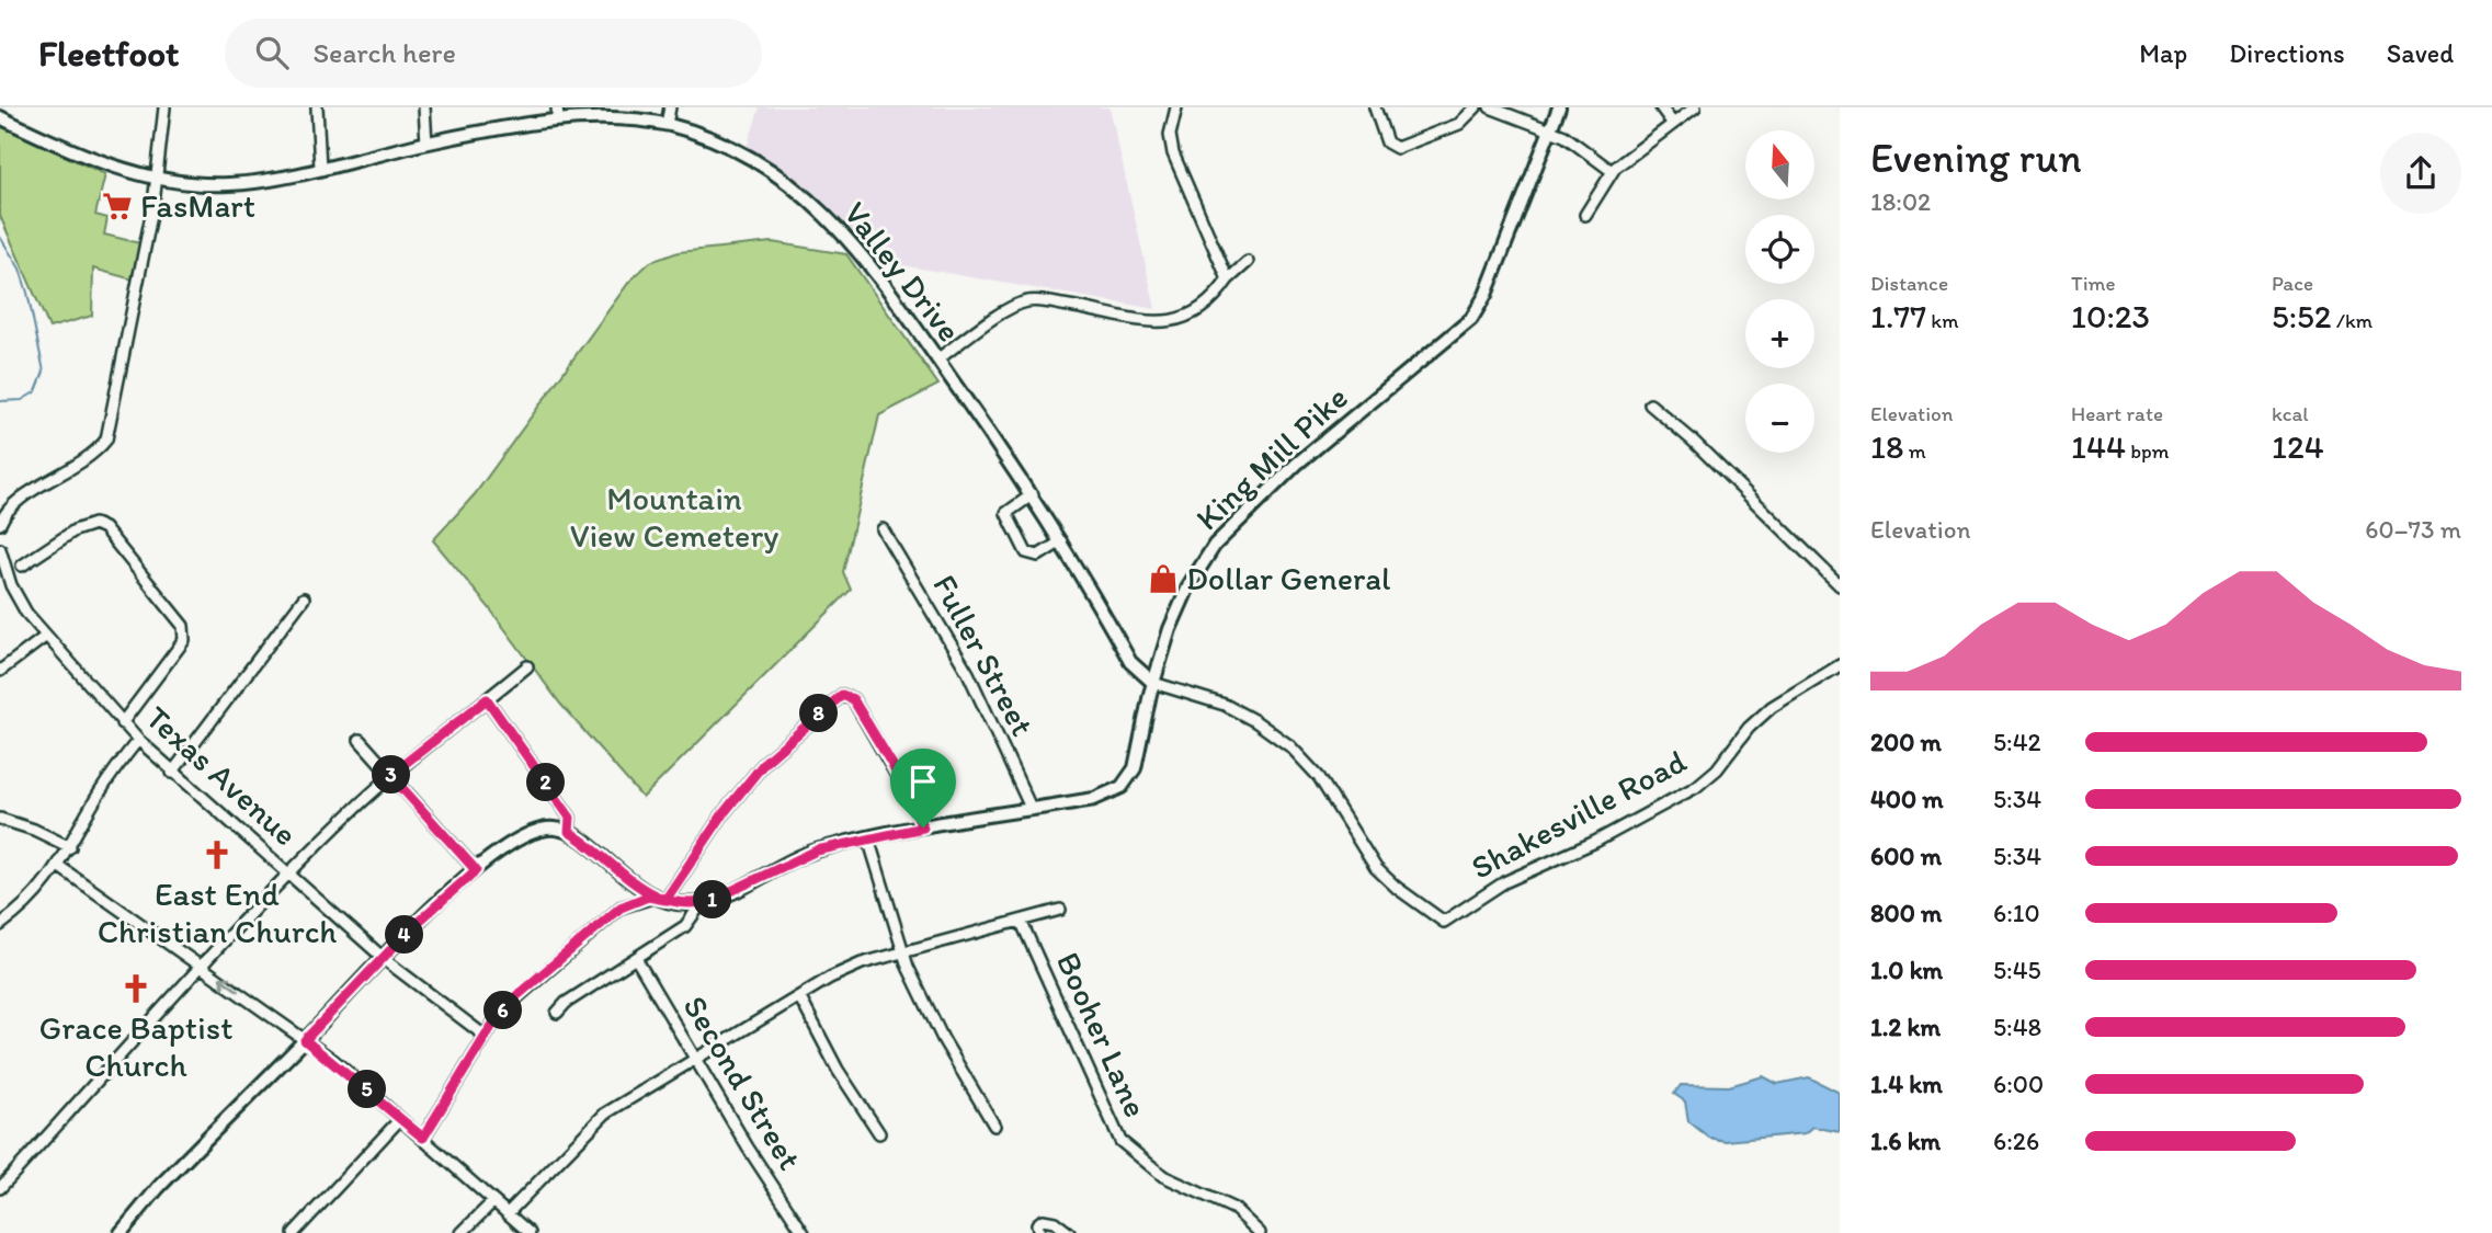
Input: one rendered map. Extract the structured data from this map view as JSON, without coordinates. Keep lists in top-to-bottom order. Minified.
{"streets":{"main road":["Valley Drive","King Mill Pike"],"street":["Fuller Street","Texas Avenue","Shakesville Road","Booher Lane","Second Street"]},"crossings":[["Valley Drive","King Mill Pike"],["Valley Drive","Shakesville Road"],["King Mill Pike","Fuller Street"]],"parks":["Mountain View Cemetery"],"places":{"supermarket":["FasMart"],"shop":["Dollar General"],"church":["East End Christian Church","Grace Baptist Church"]},"north":"top","page":{"header":"Fleetfoot","search":"Search here","nav":["Map","Directions","Saved"],"heading":["Evening run","18:02"],"map_buttons":["+","−"],"stats":[["Distance","1.77 km"],["Time","10:23"],["Pace","5:52 /km"],["Elevation","18 m"],["Heart rate","144 bpm"],["kcal","124"]],"chart":["Elevation","60–73 m"],"pins":["8","3","2","1","4","6","5"],"list":[{"name":"200 m","note":"5:42"},{"name":"400 m","note":"5:34"},{"name":"600 m","note":"5:34"},{"name":"800 m","note":"6:10"},{"name":"1.0 km","note":"5:45"},{"name":"1.2 km","note":"5:48"},{"name":"1.4 km","note":"6:00"},{"name":"1.6 km","note":"6:26"}]}}
